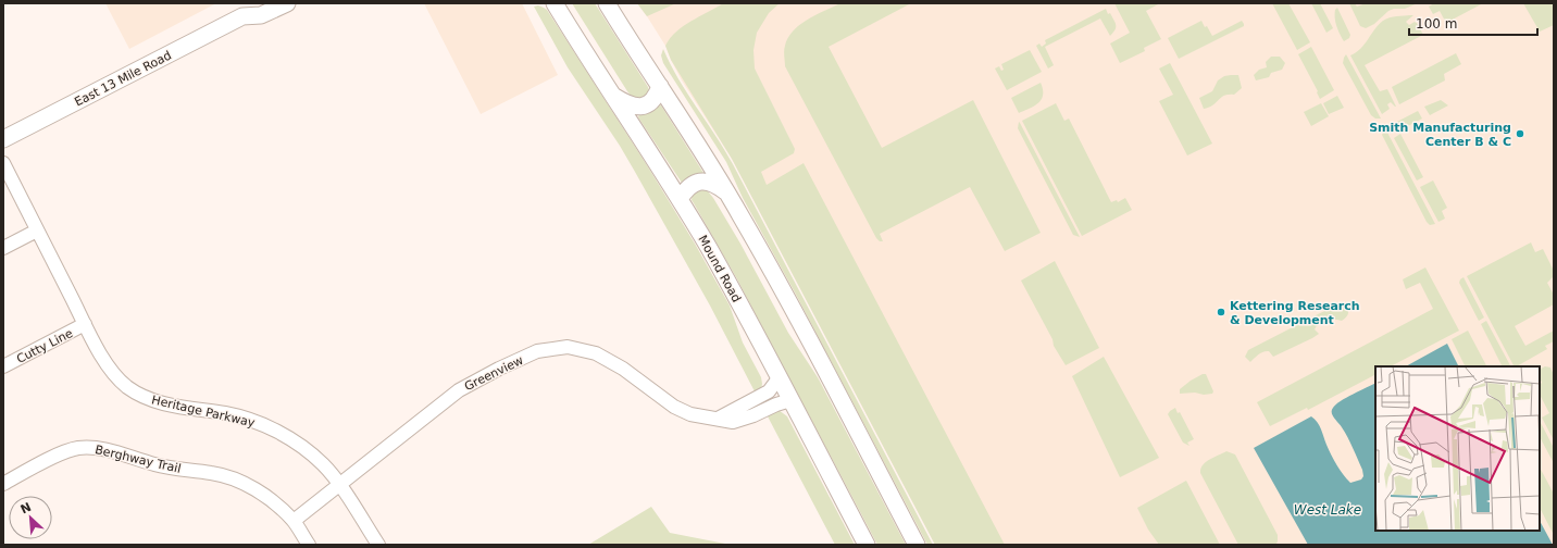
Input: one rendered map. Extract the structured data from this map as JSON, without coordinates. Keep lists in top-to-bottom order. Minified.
{"streets":{"main road":["East 13 Mile Road","Mound Road"],"street":["Cutty Line","Greenview","Heritage Parkway","Berghway Trail"]},"crossings":[["Mound Road","Greenview"],["Cutty Line","Heritage Parkway"],["Greenview","Heritage Parkway"],["Greenview","Berghway Trail"]],"water":["West Lake"],"places":["Smith Manufacturing Center B & C","Kettering Research & Development"],"scale_bar":"100 m","north":"top left"}
